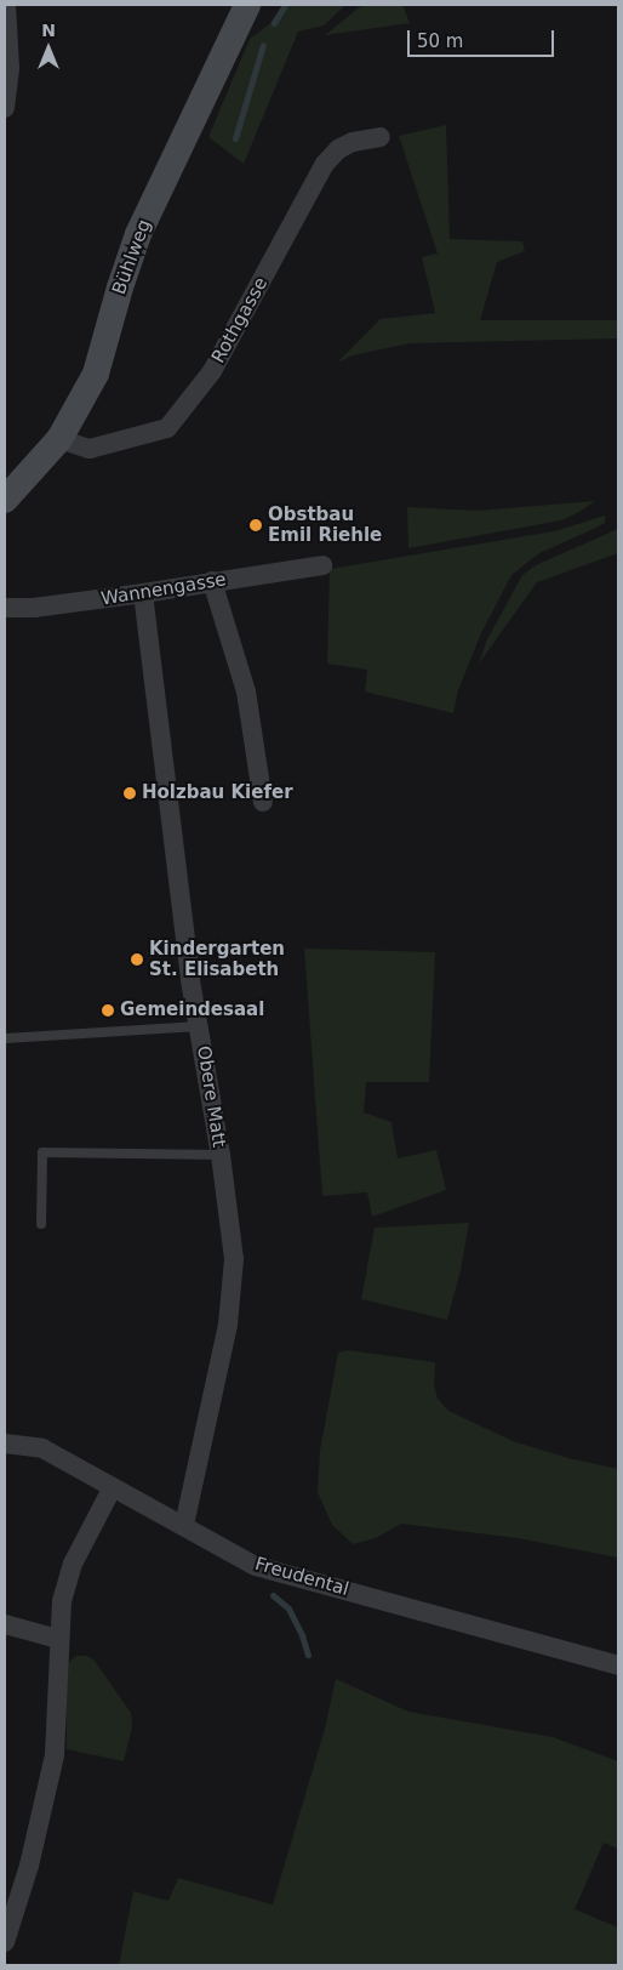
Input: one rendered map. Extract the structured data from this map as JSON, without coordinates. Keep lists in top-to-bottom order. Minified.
{"streets":{"street":["Bühlweg","Rothgasse","Wannengasse","Obere Matt","Freudental"]},"crossings":[["Bühlweg","Rothgasse"],["Wannengasse","Obere Matt"],["Obere Matt","Freudental"]],"places":["Obstbau Emil Riehle","Holzbau Kiefer","Kindergarten St. Elisabeth","Gemeindesaal"],"scale_bar":"50 m","north":"top"}
